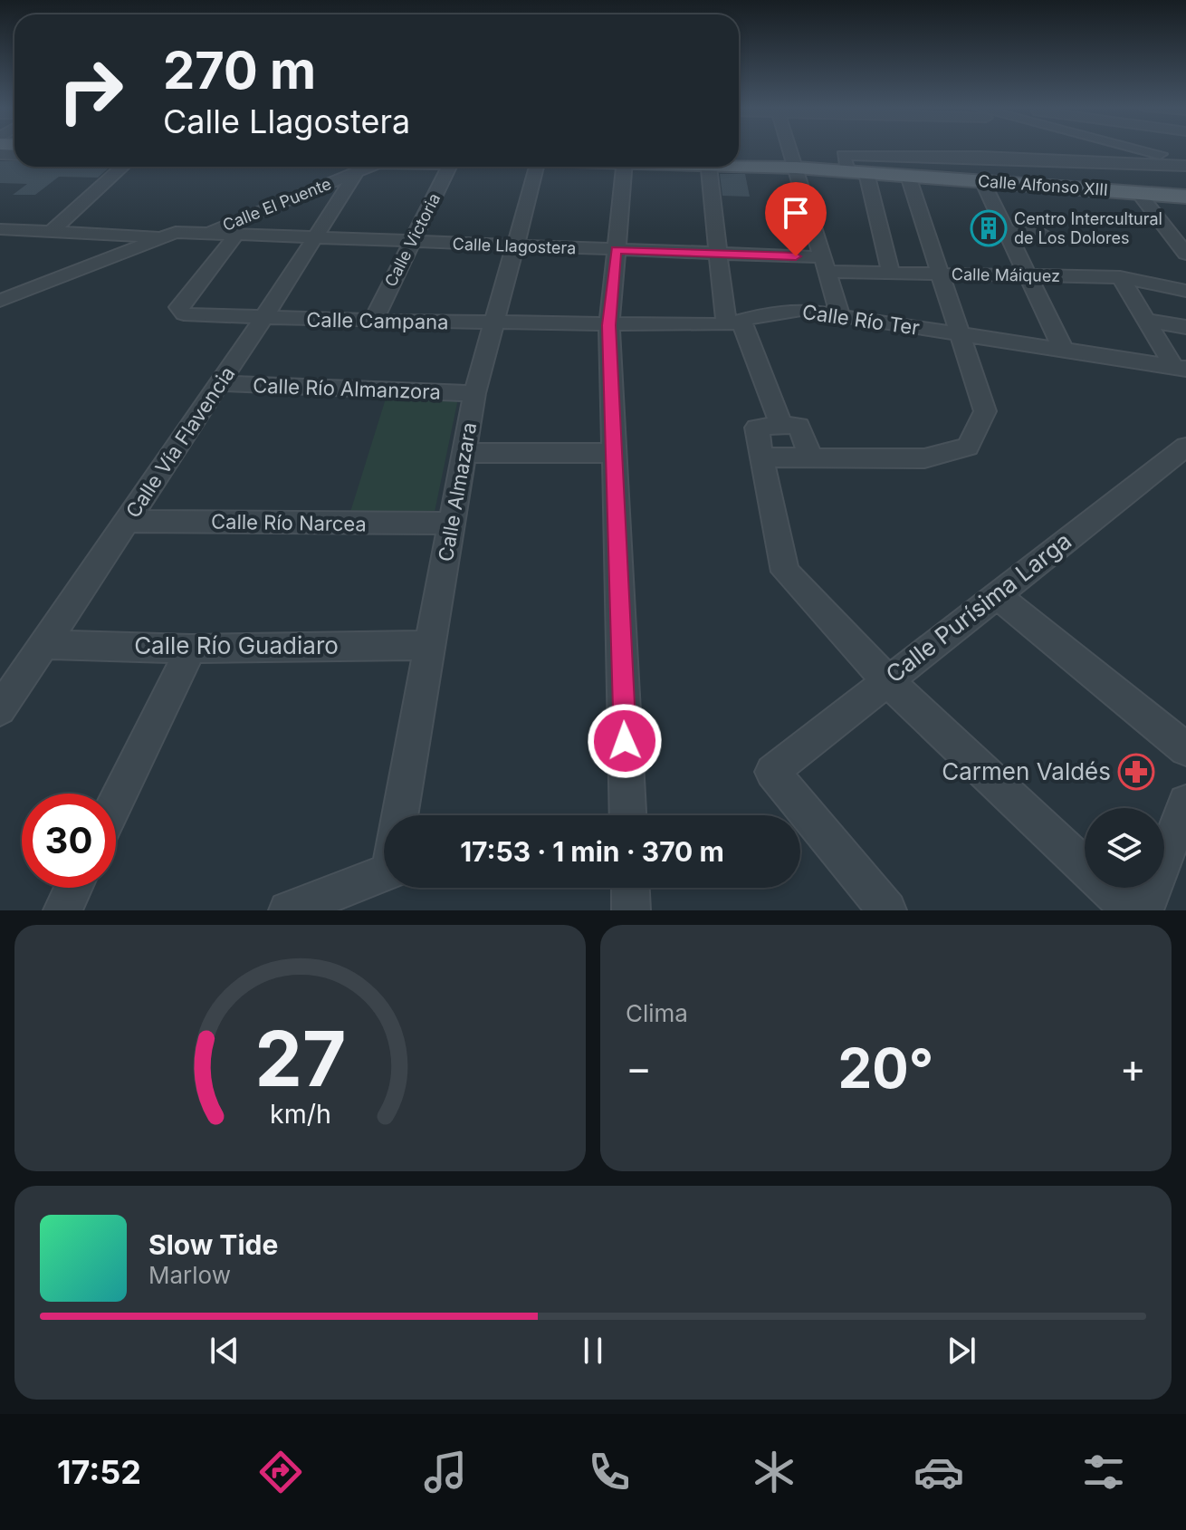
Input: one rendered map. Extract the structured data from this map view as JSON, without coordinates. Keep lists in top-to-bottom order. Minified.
{"streets":{"main road":["Calle Alfonso XIII"],"street":["Calle El Puente","Calle Victoria","Calle Llagostera","Calle Máiquez","Calle Río Ter","Calle Campana","Calle Río Almanzora","Calle Vía Flavencia","Calle Almazara","Calle Río Narcea","Calle Purísima Larga","Calle Río Guadiaro"]},"crossings":[["Calle El Puente","Calle Llagostera"],["Calle El Puente","Calle Vía Flavencia"],["Calle Victoria","Calle Llagostera"],["Calle Victoria","Calle Campana"],["Calle Llagostera","Calle Máiquez"],["Calle Llagostera","Calle Campana"],["Calle Llagostera","Calle Vía Flavencia"],["Calle Llagostera","Calle Almazara"],["Calle Río Ter","Calle Campana"],["Calle Río Ter","Calle Almazara"],["Calle Campana","Calle Vía Flavencia"],["Calle Campana","Calle Almazara"],["Calle Río Almanzora","Calle Vía Flavencia"],["Calle Río Almanzora","Calle Almazara"],["Calle Vía Flavencia","Calle Río Narcea"],["Calle Vía Flavencia","Calle Río Guadiaro"],["Calle Almazara","Calle Río Narcea"],["Calle Almazara","Calle Río Guadiaro"]],"places":{"building":["Centro Intercultural de Los Dolores"],"pharmacy":["Carmen Valdés"]},"page":{"turn":["270 m","Calle Llagostera"],"limit":"30","trip":"17:53 · 1 min · 370 m","tile":"Clima","heat":["−","20°","+"],"song":["Slow Tide","Marlow"],"tabs":"17:52","gauge":["27","km/h"]}}
